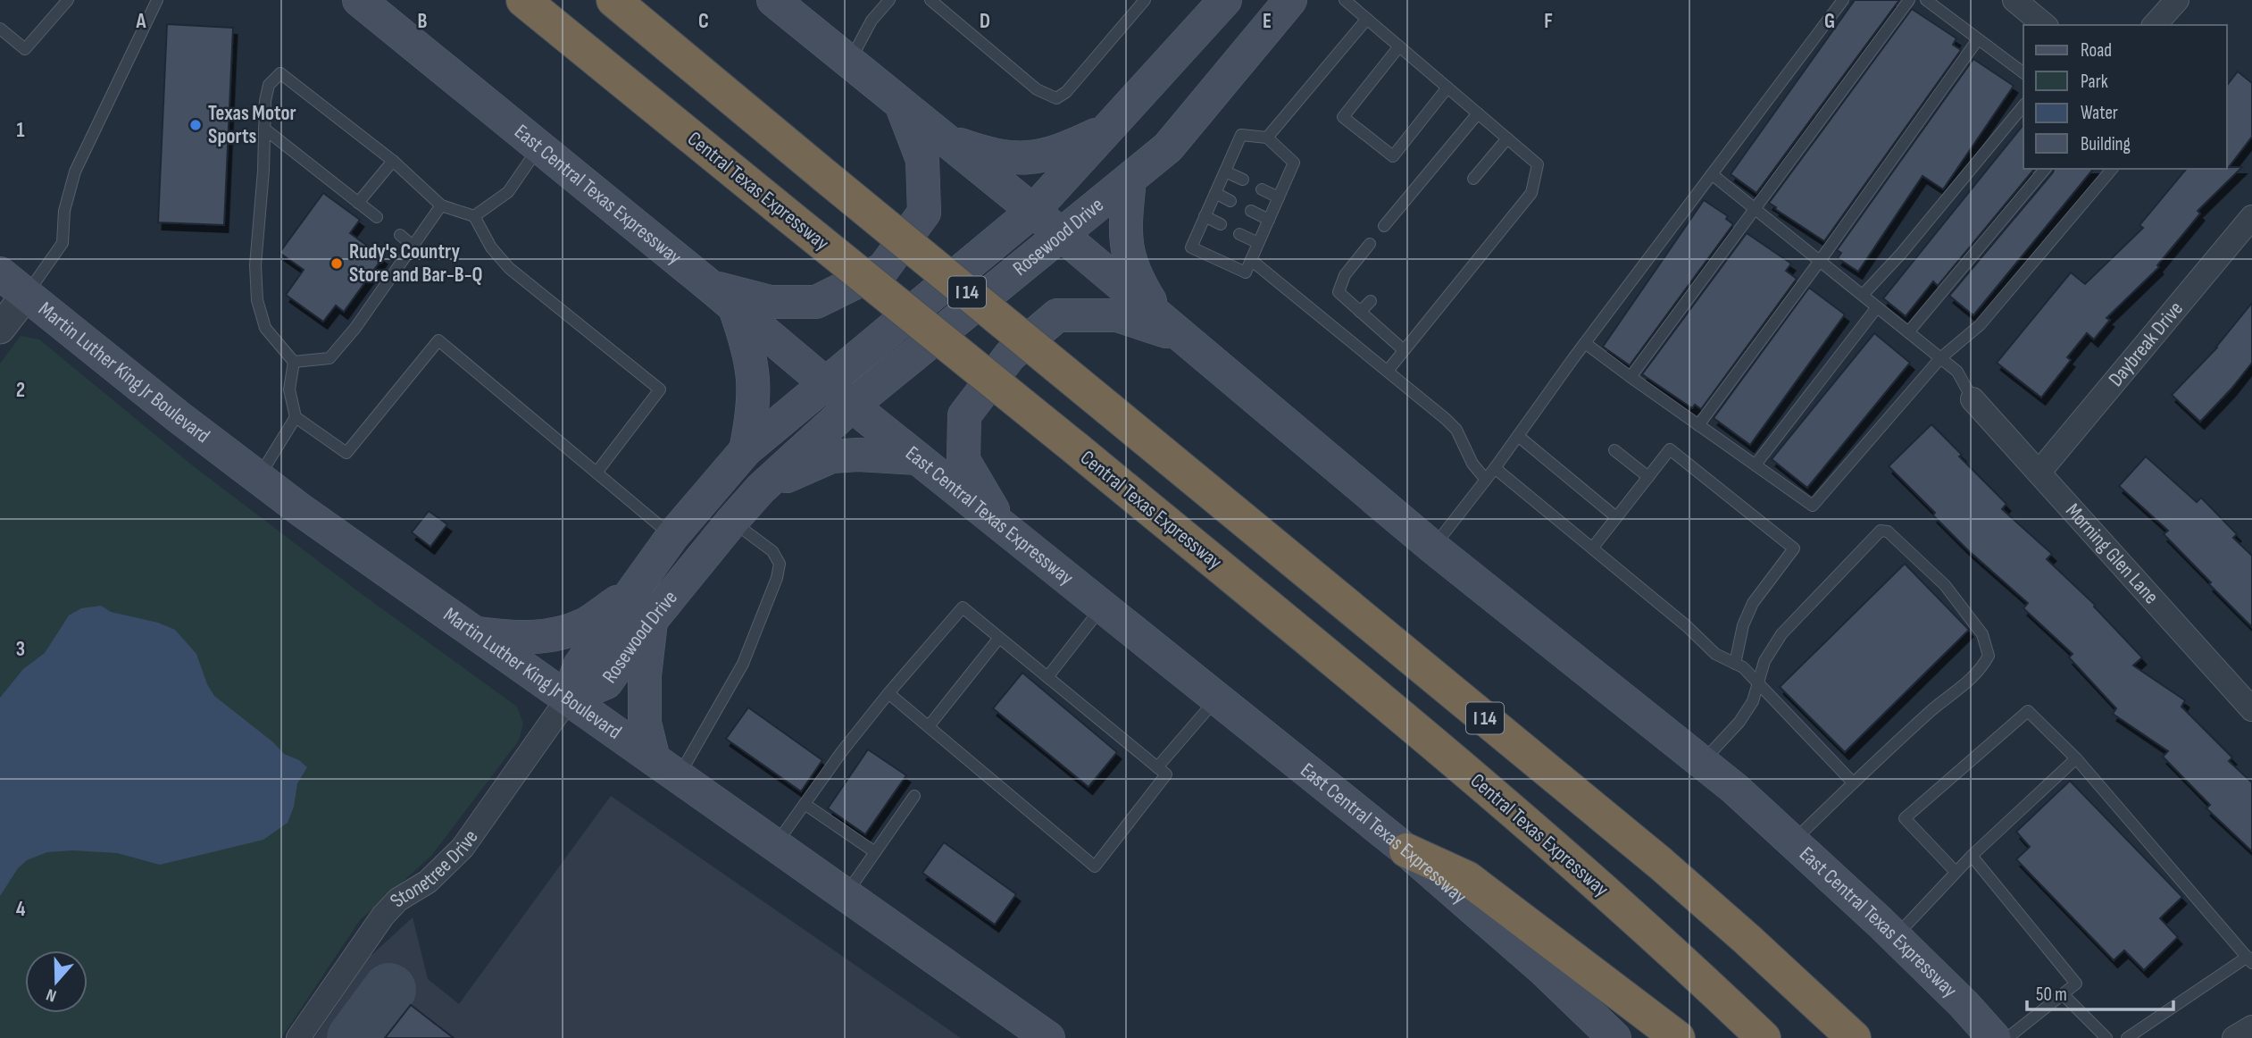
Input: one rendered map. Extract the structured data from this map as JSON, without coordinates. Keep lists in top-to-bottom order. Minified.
{"streets":{"highway":["Central Texas Expressway","I 14"],"main road":["East Central Texas Expressway","Rosewood Drive","Martin Luther King Jr Boulevard"],"street":["Daybreak Drive","Morning Glen Lane","Stonetree Drive"]},"crossings":[["East Central Texas Expressway","Rosewood Drive"],["Rosewood Drive","Martin Luther King Jr Boulevard"],["Rosewood Drive","Stonetree Drive"],["Daybreak Drive","Morning Glen Lane"],["Martin Luther King Jr Boulevard","Stonetree Drive"]],"places":["Texas Motor Sports","Rudy's Country Store and Bar-B-Q"],"legend":["Road","Park","Water","Building"],"scale_bar":"50 m","north":"bottom","grid":{"columns":["A","B","C","D","E","F","G"],"rows":["1","2","3","4"]}}
